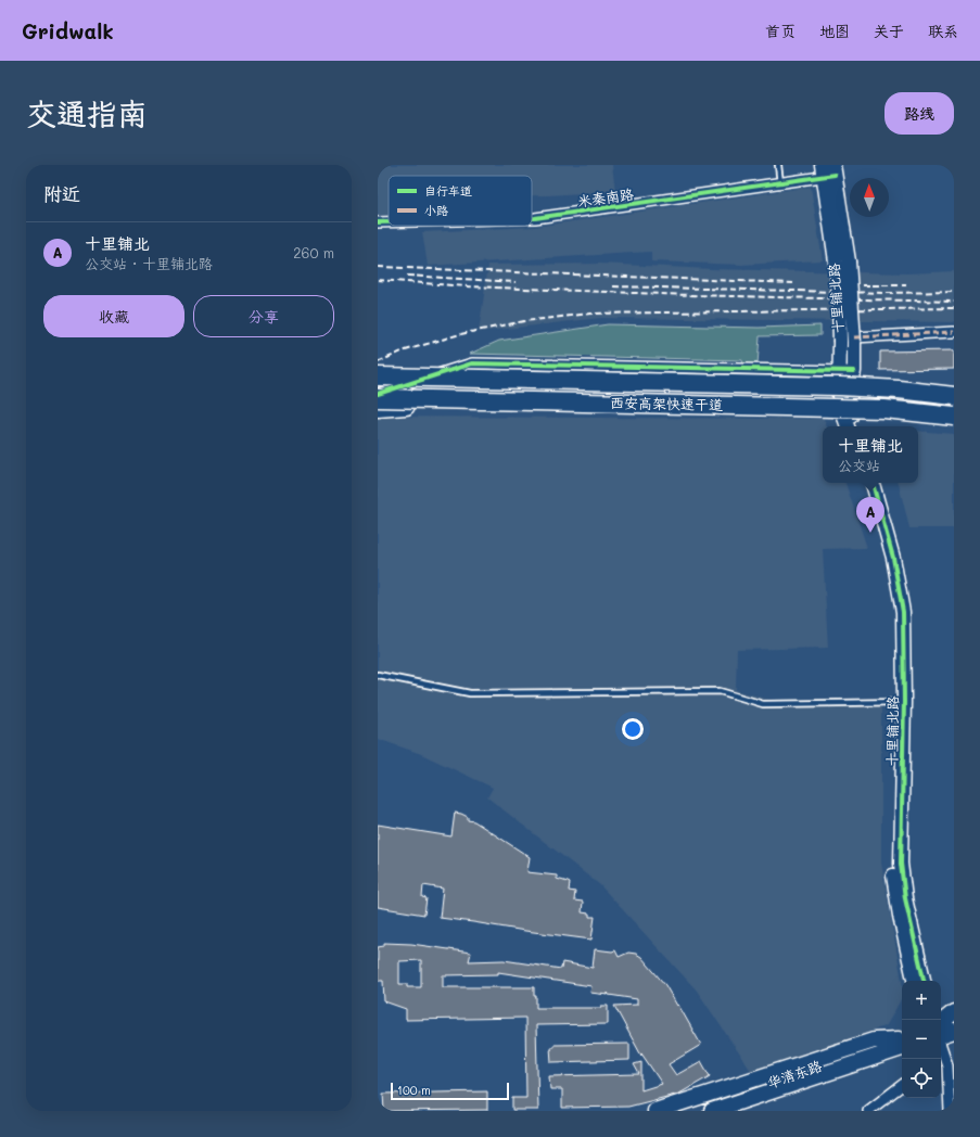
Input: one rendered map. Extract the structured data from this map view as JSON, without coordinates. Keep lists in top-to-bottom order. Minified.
{"streets":{"highway":["西安高架快速干道"],"main road":["华清东路"],"street":["米秦南路","十里铺北路"]},"crossings":[["米秦南路","十里铺北路"]],"legend":["自行车道","小路"],"scale_bar":"100 m","north":"top","page":{"header":"Gridwalk","nav":["首页","地图","关于","联系"],"buttons":["路线",["收藏","分享"]],"title":"交通指南","heading":"附近","list":[{"mark":"A","name":"十里铺北","note":"公交站 · 十里铺北路","value":"260 m"}],"popup":["十里铺北","公交站"],"pins":"A","map_buttons":["+","−"],"scale":"100 m"}}
